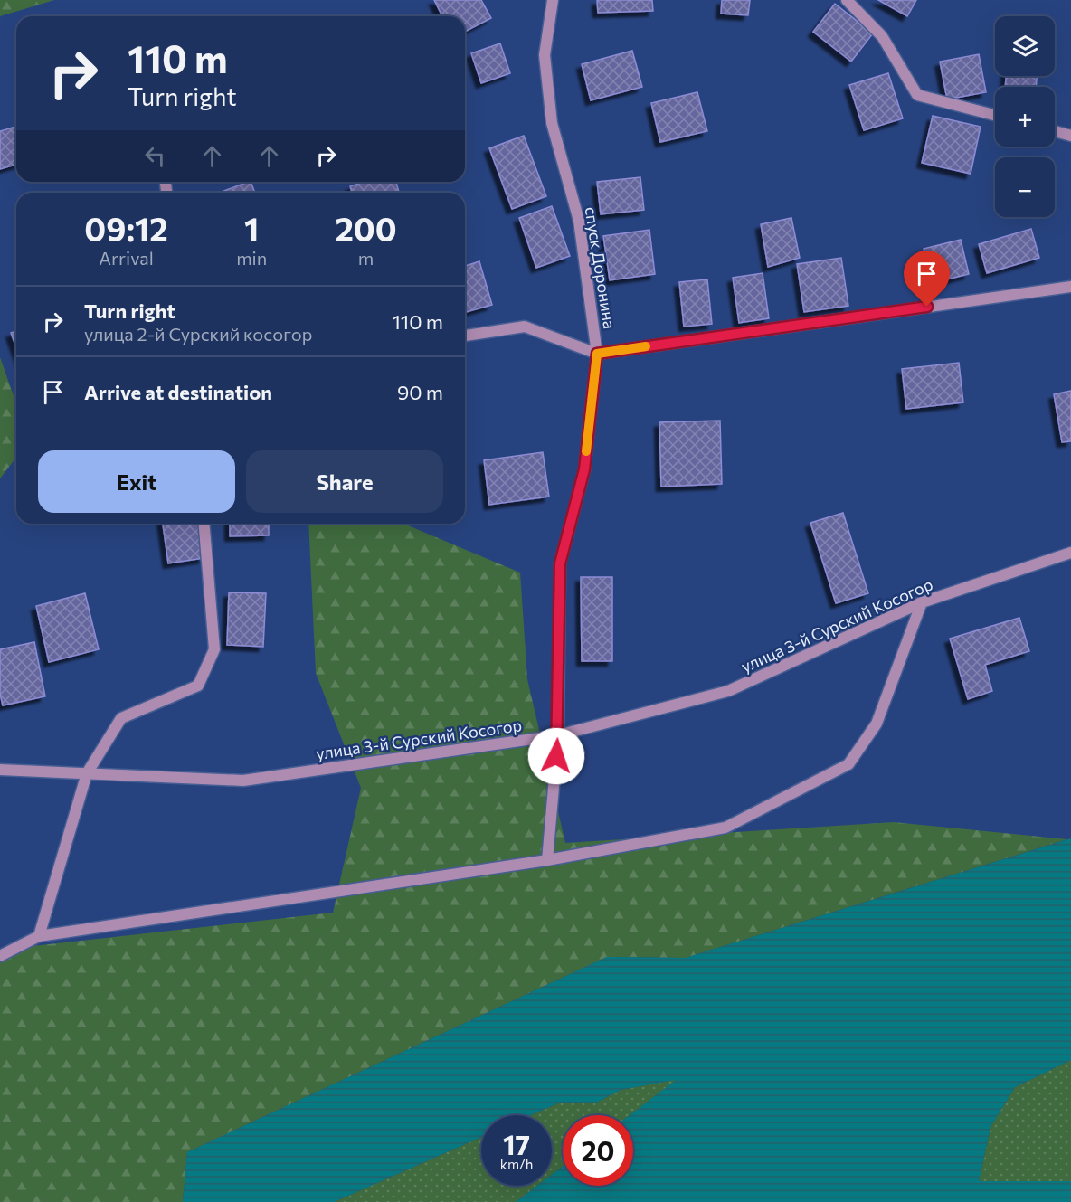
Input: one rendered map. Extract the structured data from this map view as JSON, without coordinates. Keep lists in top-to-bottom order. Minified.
{"streets":{"street":["спуск Доронина","улица 3-й Сурский Косогор"]},"crossings":[["спуск Доронина","улица 3-й Сурский Косогор"]],"page":{"map_buttons":["+","−"],"turn":["110 m","Turn right"],"eta":["09:12","Arrival","1","min","200","m"],"list":[{"name":"Turn right","note":"улица 2-й Сурский косогор","value":"110 m"},{"name":"Arrive at destination","value":"90 m"}],"buttons":["Exit","Share"],"speed":"17 km/h","limit":"20"}}
